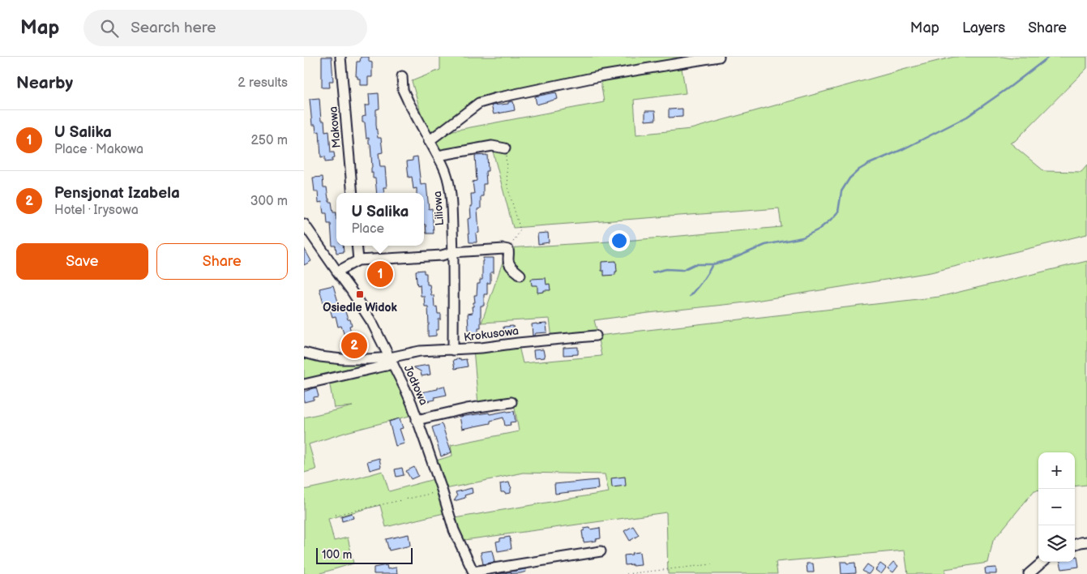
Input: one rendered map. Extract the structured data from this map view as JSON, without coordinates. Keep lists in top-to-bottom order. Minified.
{"streets":{"street":["Makowa","Liliowa","Krokusowa","Jodłowa"]},"crossings":[["Liliowa","Krokusowa"],["Krokusowa","Jodłowa"]],"places":{"transit":["Osiedle Widok"]},"scale_bar":"100 m","page":{"header":"Map","search":"Search here","nav":["Map","Layers","Share"],"heading":["Nearby","2 results"],"list":[{"mark":"1","name":"U Salika","note":"Place · Makowa","value":"250 m"},{"mark":"2","name":"Pensjonat Izabela","note":"Hotel · Irysowa","value":"300 m"}],"popup":["U Salika","Place"],"buttons":["Save","Share"],"pins":["1","2"],"map_buttons":["+","−"],"scale":"100 m"}}
